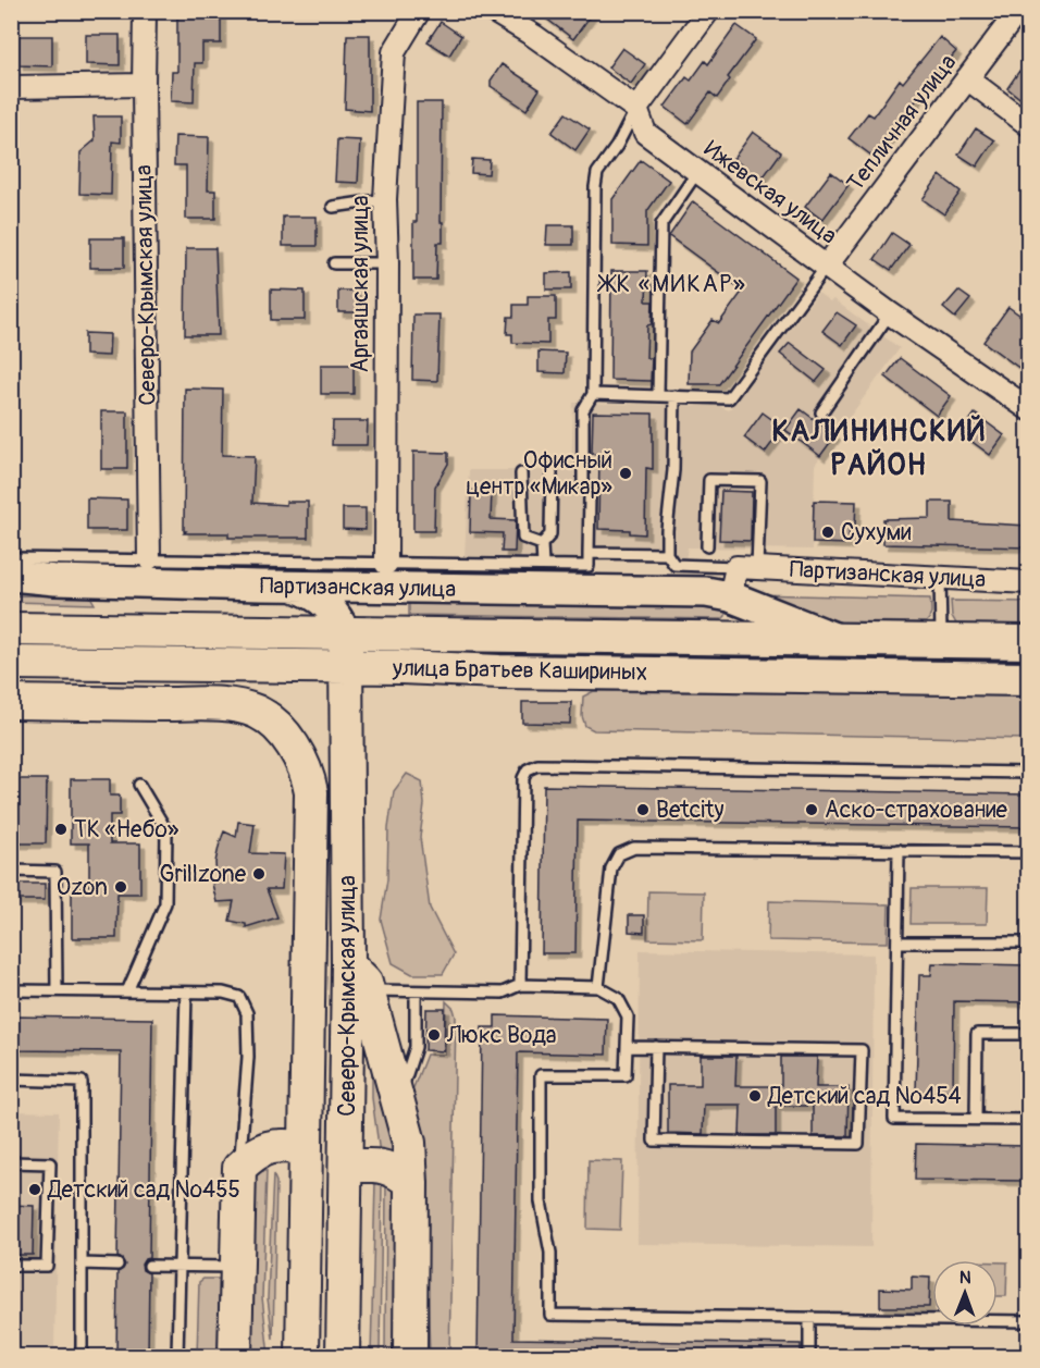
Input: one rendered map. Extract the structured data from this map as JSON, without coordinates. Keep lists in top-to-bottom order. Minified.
{"streets":{"main road":["Северо-Крымская улица","Партизанская улица","улица Братьев Кашириных"],"street":["Тепличная улица","Ижевская улица","Аргаяшская улица"]},"crossings":[["Тепличная улица","Ижевская улица"],["Северо-Крымская улица","улица Братьев Кашириных"]],"districts":["ЖК «МИКАР»","КАЛИНИНСКИЙ РАЙОН"],"places":["Офисный центр «Микар»","Сухуми","Betcity","Аско-страхование","ТК «Небо»","Grillzone","Ozon","Люкс Вода","Детский сад №454","Детский сад №455"],"north":"top"}
